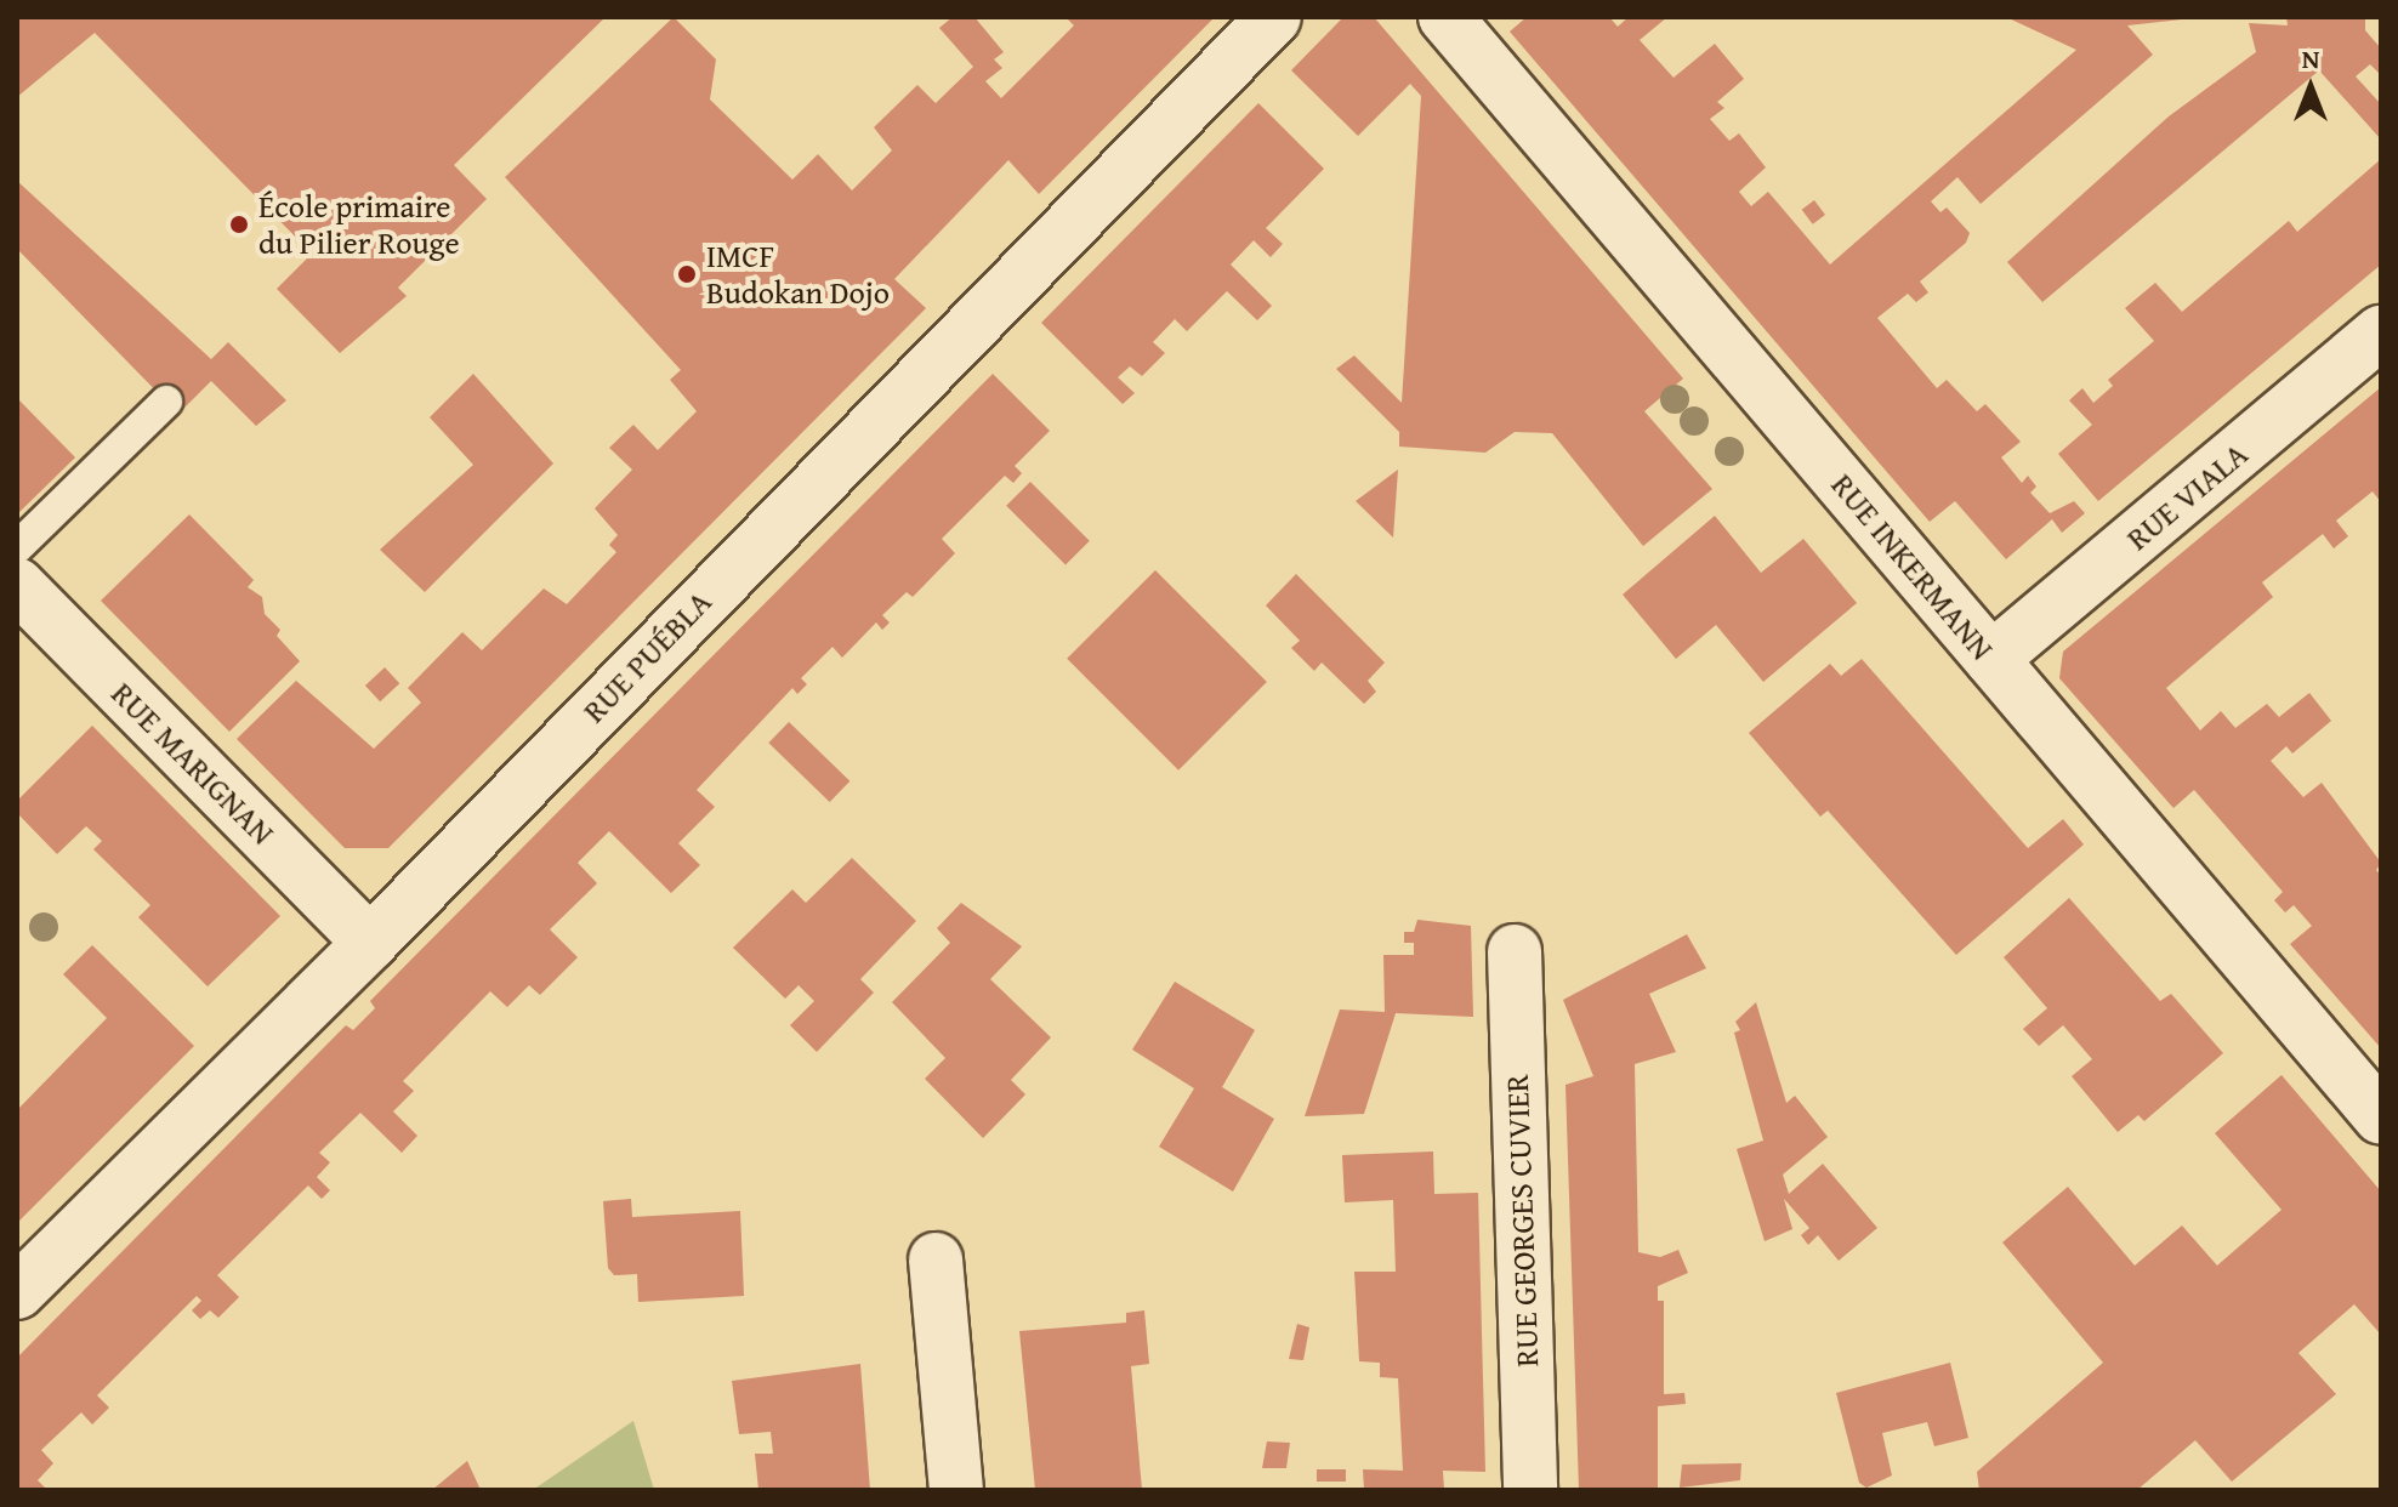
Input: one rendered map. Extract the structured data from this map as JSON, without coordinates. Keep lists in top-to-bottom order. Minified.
{"streets":{"street":["RUE VIALA","RUE INKERMANN","RUE PUÉBLA","RUE MARIGNAN","RUE GEORGES CUVIER"]},"crossings":[["RUE VIALA","RUE INKERMANN"],["RUE PUÉBLA","RUE MARIGNAN"]],"places":["École primaire du Pilier Rouge","IMCF Budokan Dojo"],"north":"top"}
